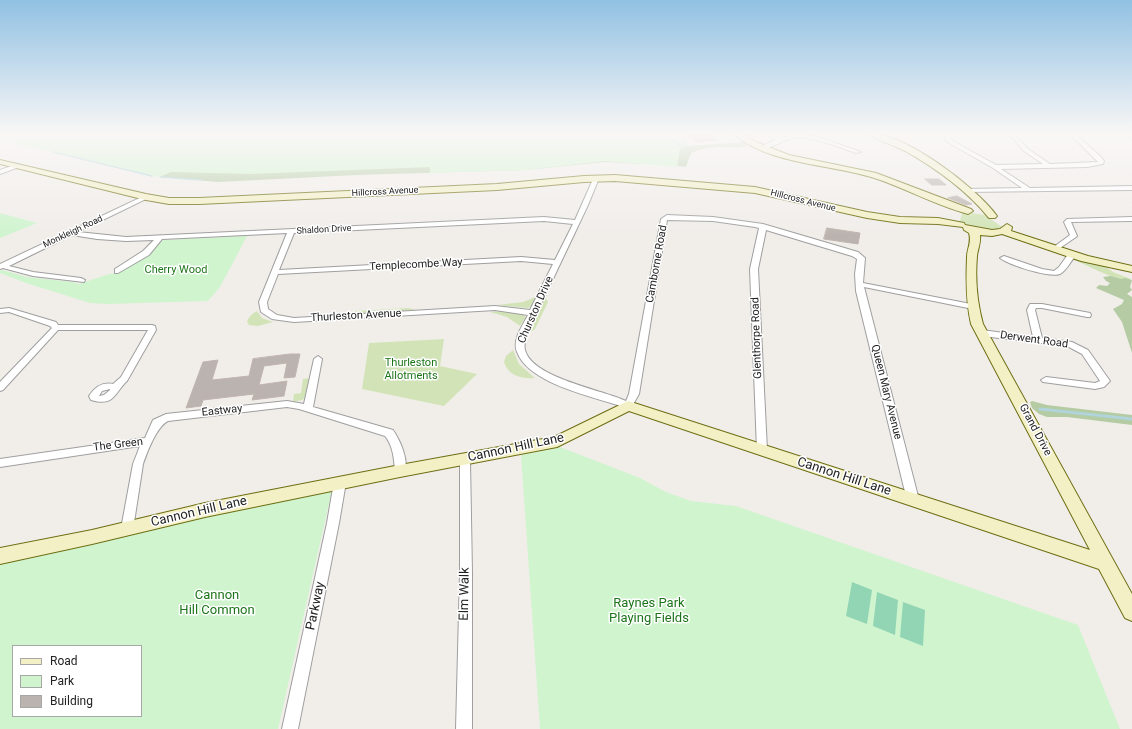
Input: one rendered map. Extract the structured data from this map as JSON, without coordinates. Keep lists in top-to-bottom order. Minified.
{"streets":{"street":["Hillcross Avenue","Shaldon Drive","Monkleigh Road","Camborne Road","Templecombe Way","Churston Drive","Thurleston Avenue","Glenthorpe Road","Derwent Road","Queen Mary Avenue","Eastway","Grand Drive","The Green","Cannon Hill Lane","Elm Walk","Parkway"]},"crossings":[["Hillcross Avenue","Monkleigh Road"],["Hillcross Avenue","Churston Drive"],["Shaldon Drive","Monkleigh Road"],["Shaldon Drive","Churston Drive"],["Shaldon Drive","Thurleston Avenue"],["Camborne Road","Churston Drive"],["Camborne Road","Glenthorpe Road"],["Camborne Road","Queen Mary Avenue"],["Camborne Road","Cannon Hill Lane"],["Templecombe Way","Churston Drive"],["Templecombe Way","Thurleston Avenue"],["Churston Drive","Thurleston Avenue"],["Churston Drive","Cannon Hill Lane"],["Glenthorpe Road","Cannon Hill Lane"],["Derwent Road","Grand Drive"],["Queen Mary Avenue","Cannon Hill Lane"],["Eastway","The Green"],["Eastway","Cannon Hill Lane"],["Grand Drive","Cannon Hill Lane"],["The Green","Cannon Hill Lane"],["Cannon Hill Lane","Elm Walk"],["Cannon Hill Lane","Parkway"]],"parks":["Cherry Wood","Thurleston Allotments","Cannon Hill Common","Raynes Park Playing Fields"],"legend":["Road","Park","Building"]}
